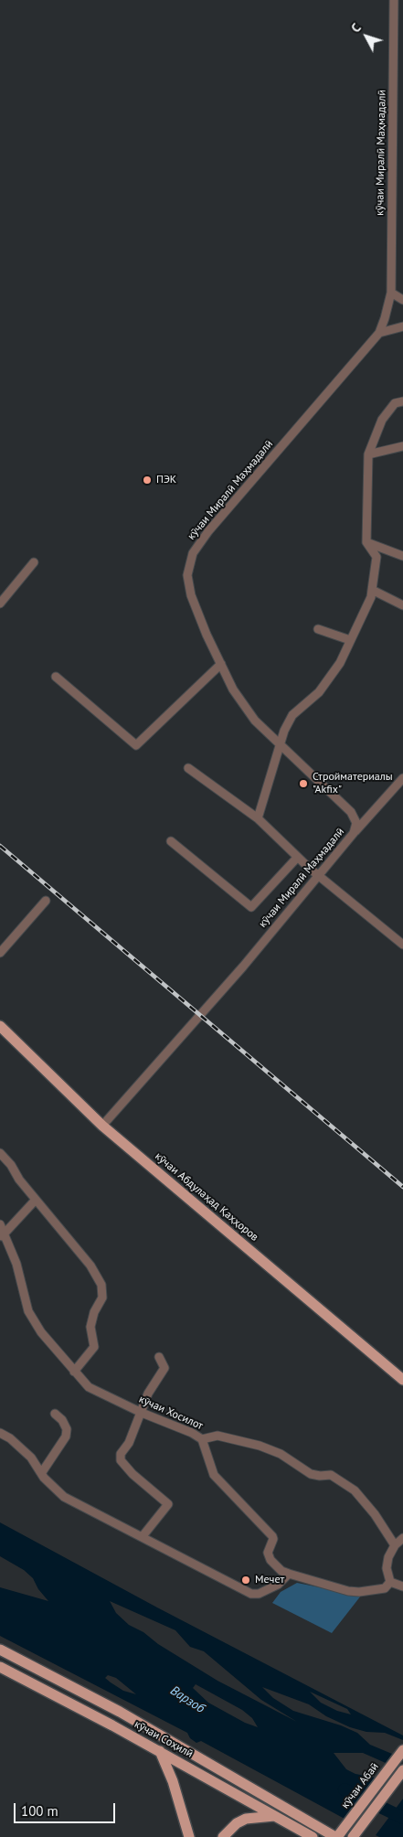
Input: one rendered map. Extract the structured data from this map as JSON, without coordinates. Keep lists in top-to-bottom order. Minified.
{"streets":{"main road":["кӯчаи Абдулаҳад Қаҳҳоров","кӯчаи Соҳилӣ","кӯчаи Абаӣ"],"street":["кӯчаи Миралӣ Маҳмадалӣ","кӯчаи Хосилот"]},"crossings":[["кӯчаи Миралӣ Маҳмадалӣ","кӯчаи Абдулаҳад Қаҳҳоров"]],"water":["Варзоб"],"places":["ПЭК","Стройматериалы \"Akfix\"","Мечет"],"scale_bar":"100 m","north":"top left"}
